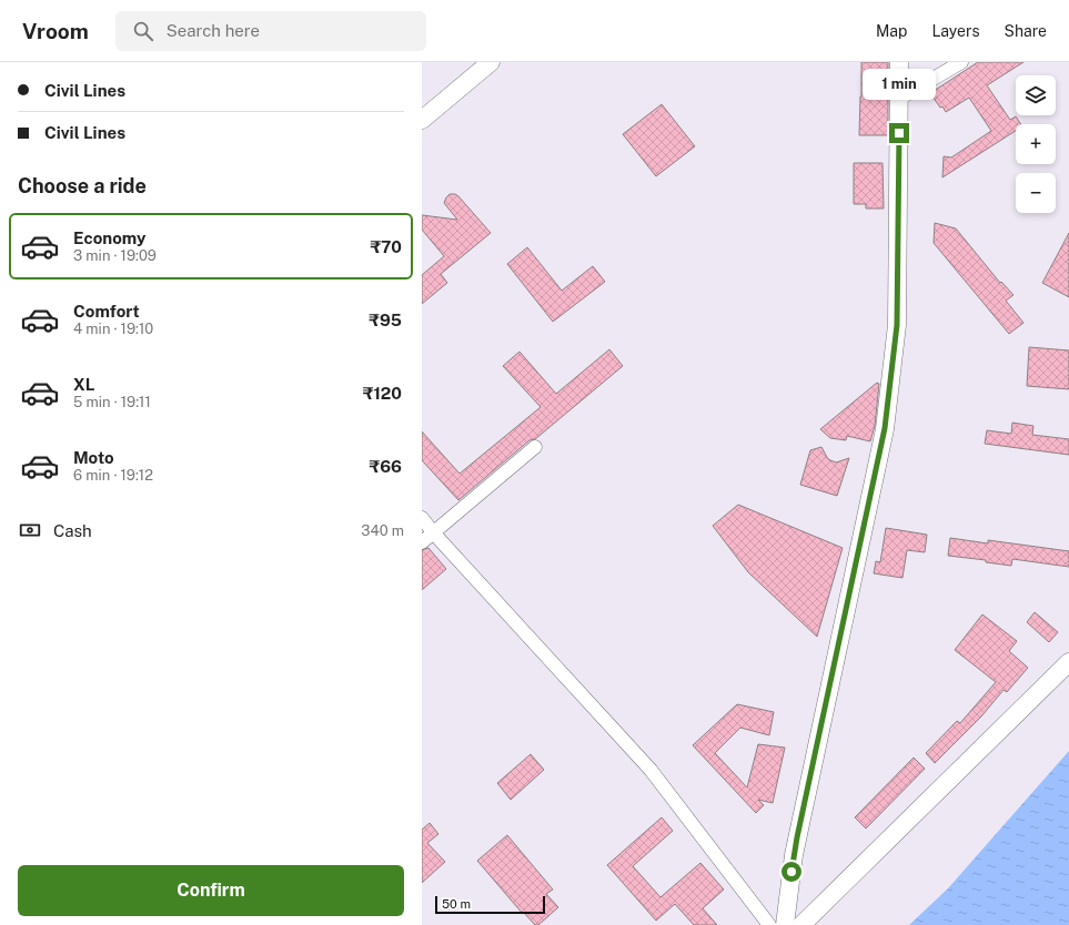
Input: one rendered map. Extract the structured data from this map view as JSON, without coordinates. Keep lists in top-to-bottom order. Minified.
{"scale_bar":"50 m","page":{"header":"Vroom","search":"Search here","nav":["Map","Layers","Share"],"banner":["Civil Lines","Civil Lines"],"bubble":"1 min","map_buttons":["+","−"],"heading":"Choose a ride","list":[{"name":"Economy","note":"3 min · 19:09","value":"₹70"},{"name":"Comfort","note":"4 min · 19:10","value":"₹95"},{"name":"XL","note":"5 min · 19:11","value":"₹120"},{"name":"Moto","note":"6 min · 19:12","value":"₹66"}],"pay":["Cash","340 m"],"buttons":"Confirm","scale":"50 m"}}
